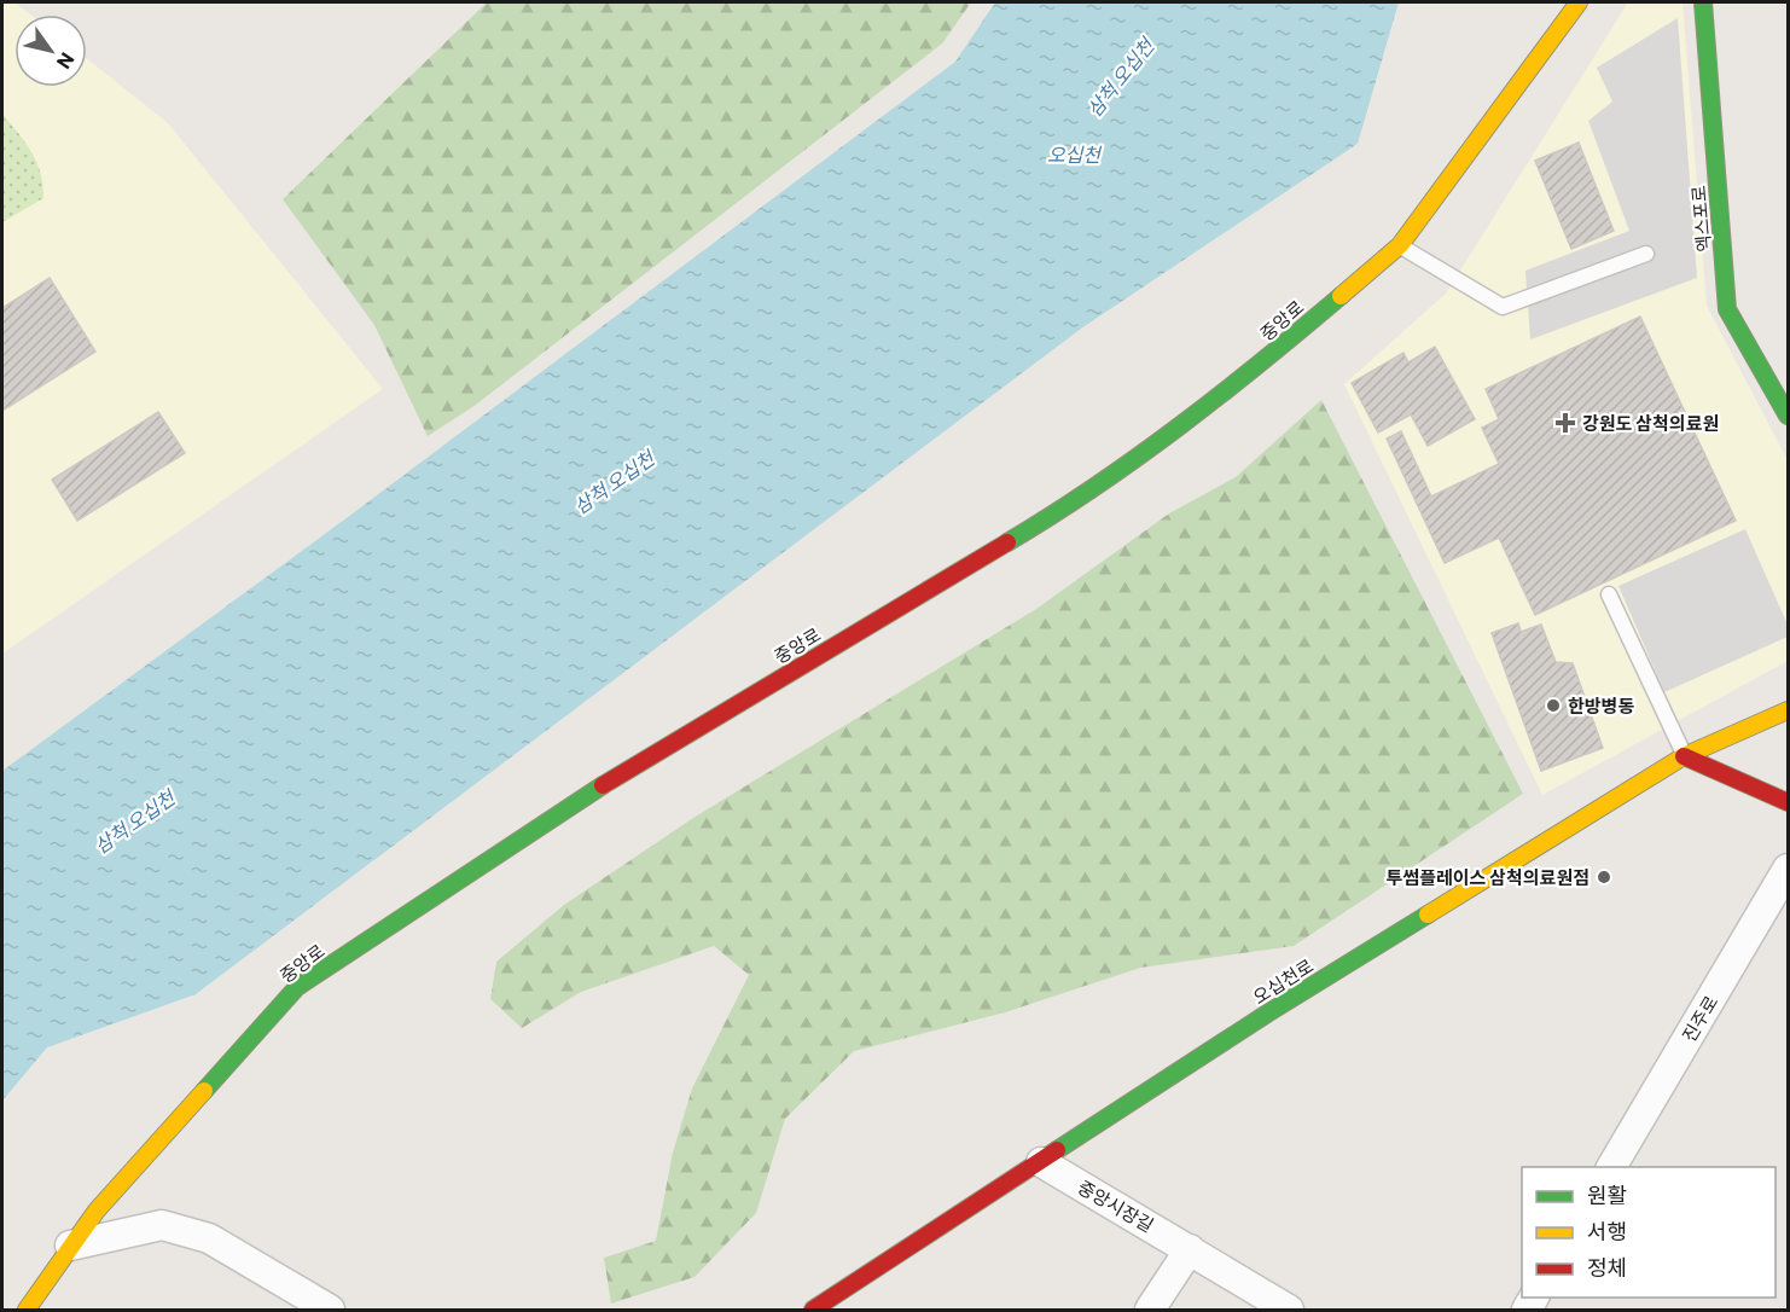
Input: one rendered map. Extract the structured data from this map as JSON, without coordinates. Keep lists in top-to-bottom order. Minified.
{"streets":{"street":["엑스포로","중앙로","오십천로","진주로","중앙시장길"]},"crossings":[["오십천로","중앙시장길"]],"water":["삼척 오십천","오십천"],"places":{"health":["강원도 삼척의료원"],"other":["한방병동","투썸플레이스 삼척의료원점"]},"legend":["원활","서행","정체"],"north":"bottom right"}
